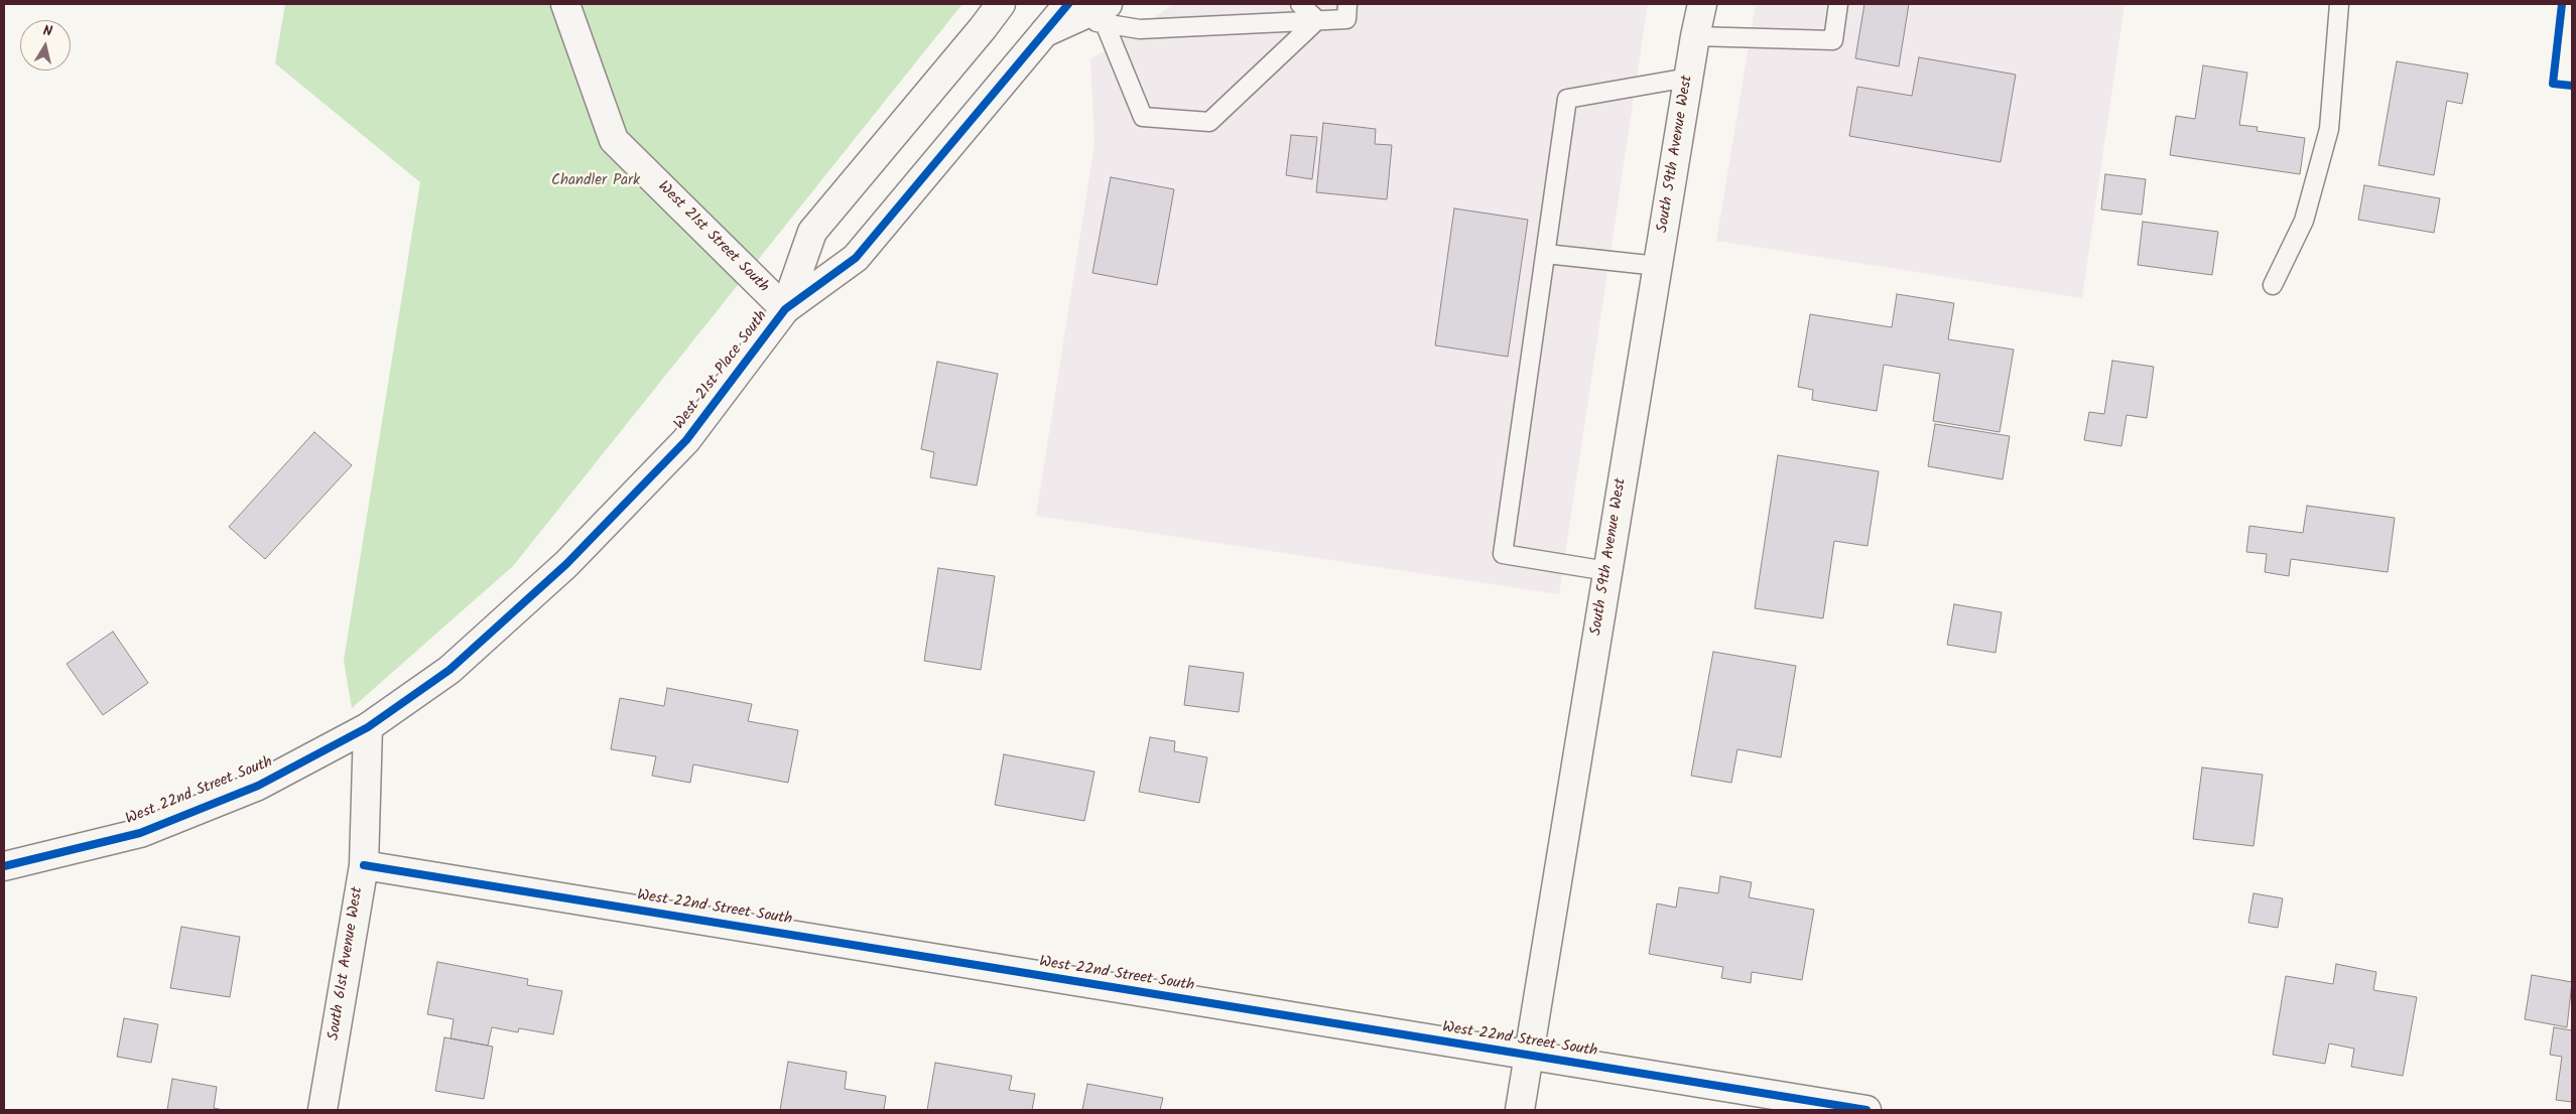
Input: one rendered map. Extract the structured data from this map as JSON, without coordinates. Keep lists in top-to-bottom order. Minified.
{"streets":{"street":["South 59th Avenue West","West 21st Street South","West 21st Place South","West 22nd Street South","South 61st Avenue West"]},"crossings":[["South 59th Avenue West","West 22nd Street South"],["West 21st Street South","West 21st Place South"],["West 21st Place South","West 22nd Street South"],["West 21st Place South","South 61st Avenue West"],["West 22nd Street South","South 61st Avenue West"]],"parks":["Chandler Park"],"north":"top"}
